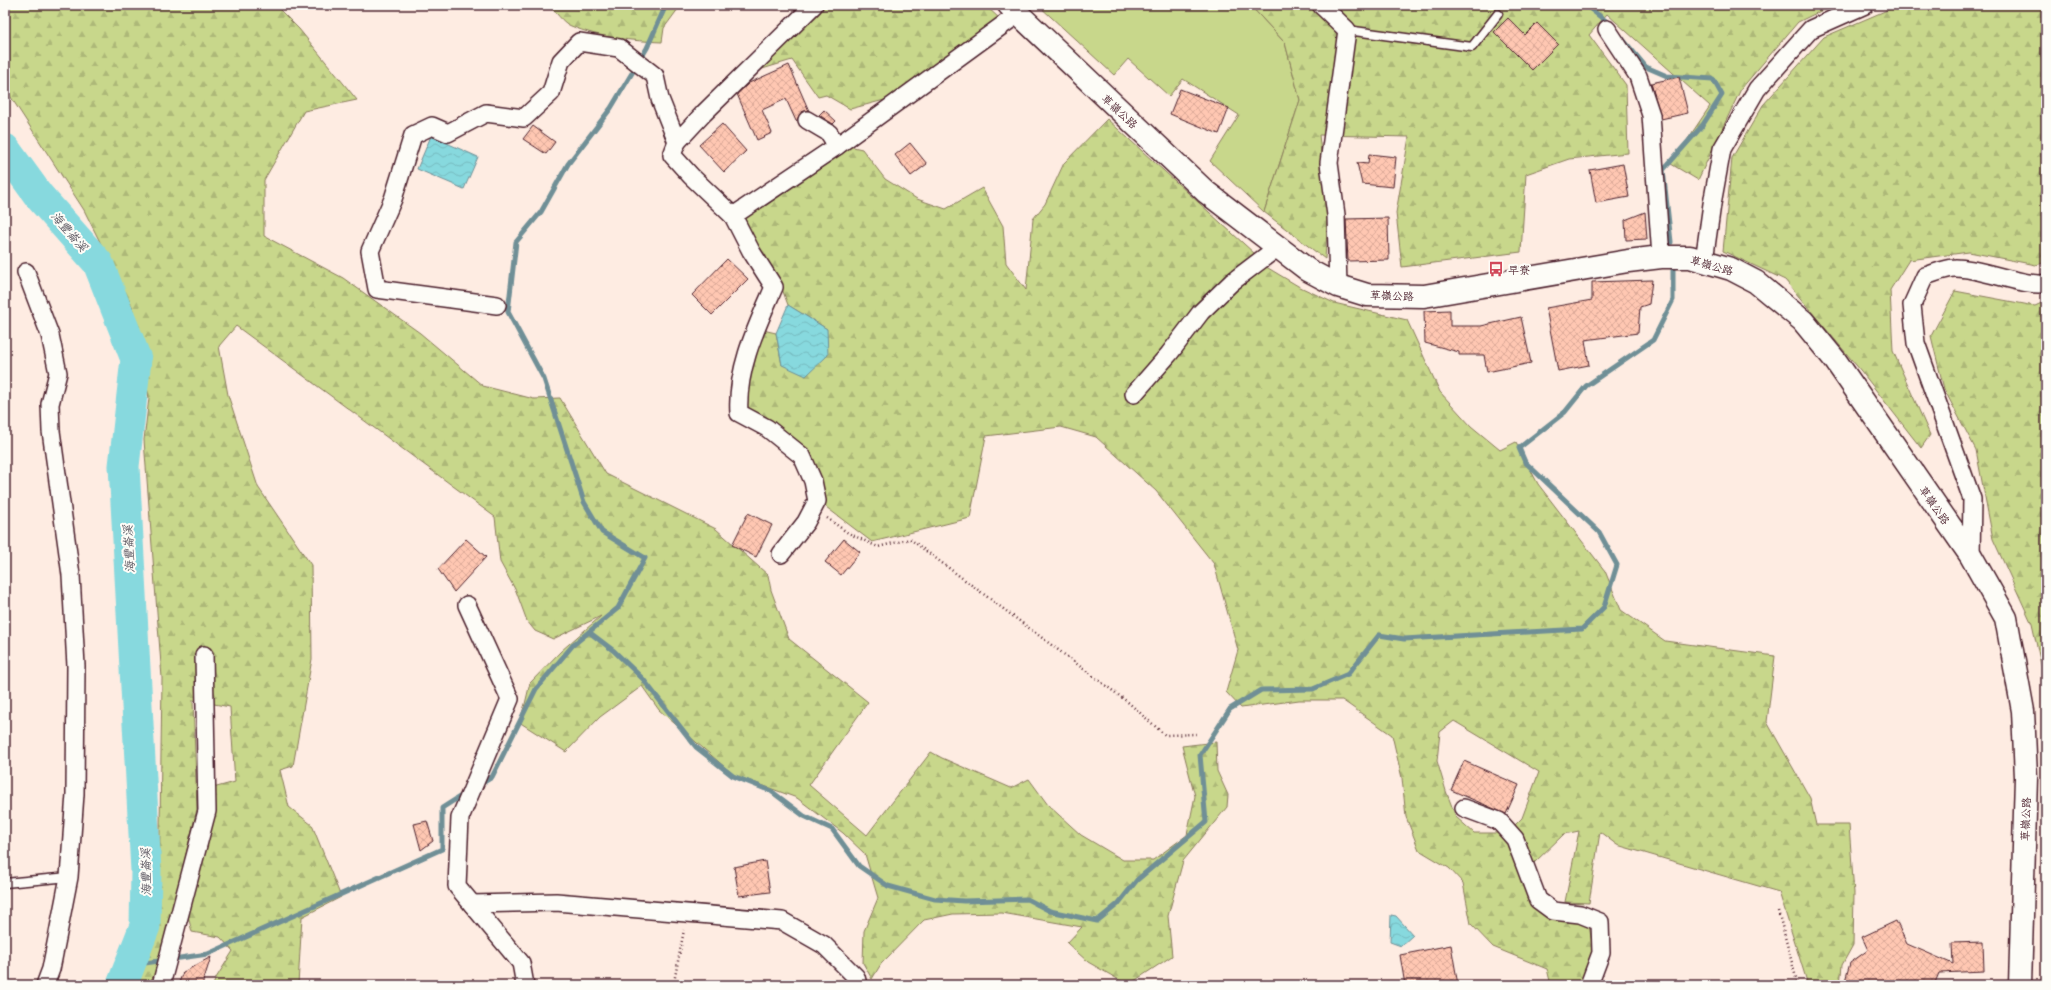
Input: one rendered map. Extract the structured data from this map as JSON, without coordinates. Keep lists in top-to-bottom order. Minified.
{"streets":{"main road":["草嶺公路"]},"water":["海豐崙溪"],"places":{"bus stop":["早寮"]}}
